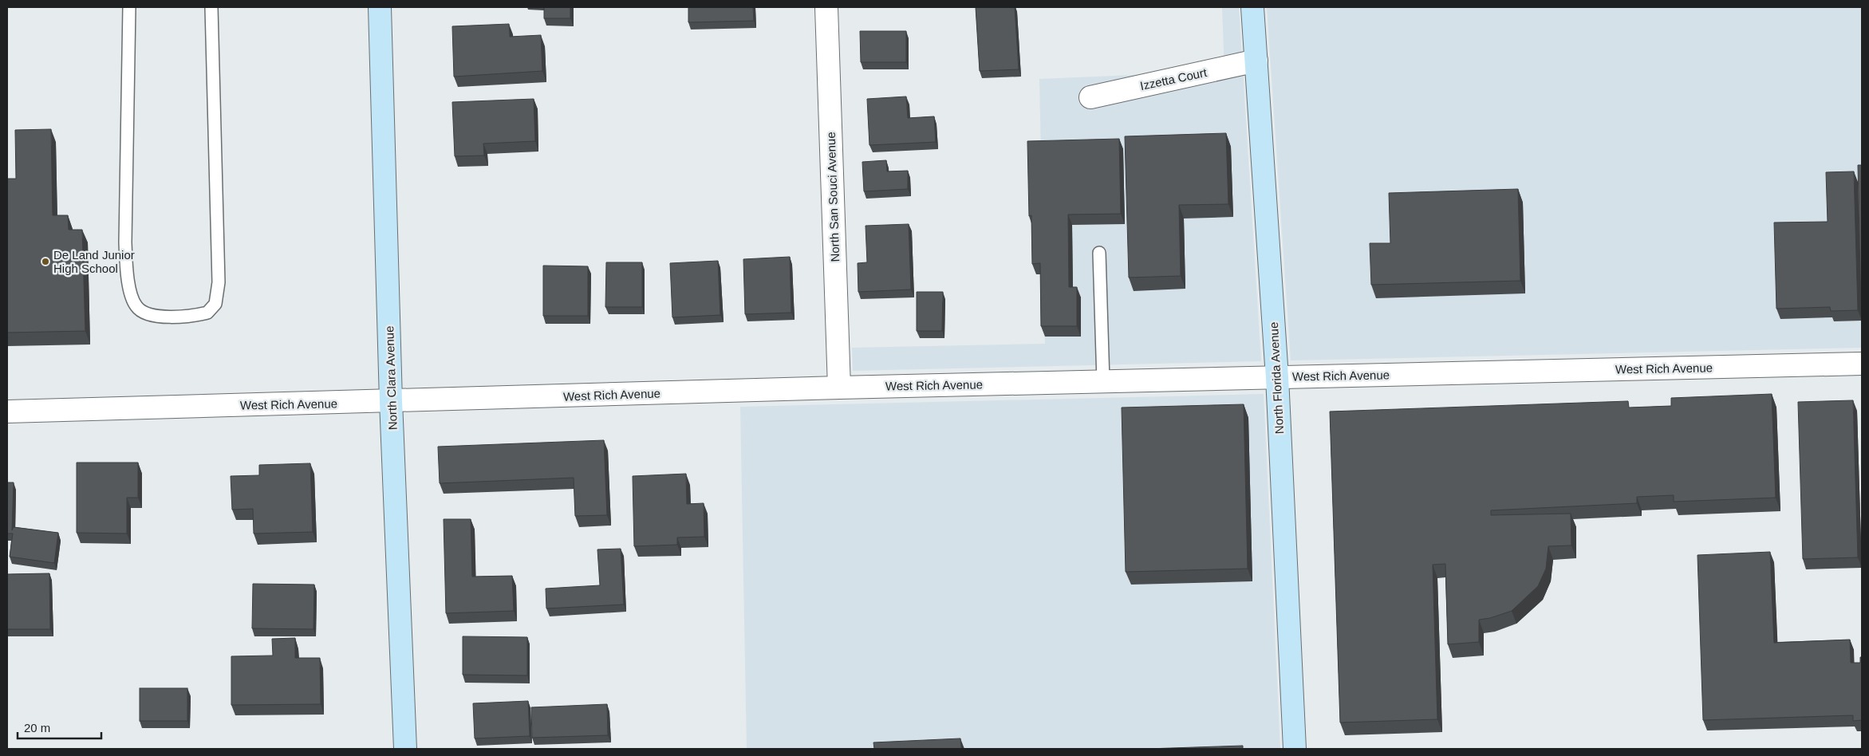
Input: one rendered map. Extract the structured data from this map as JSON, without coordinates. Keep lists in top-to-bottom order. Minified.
{"streets":{"street":["Izzetta Court","North San Souci Avenue","West Rich Avenue","North Clara Avenue","North Florida Avenue"]},"crossings":[["Izzetta Court","North Florida Avenue"],["North San Souci Avenue","West Rich Avenue"],["West Rich Avenue","North Clara Avenue"],["West Rich Avenue","North Florida Avenue"]],"places":["De Land Junior High School"],"scale_bar":"20 m"}
